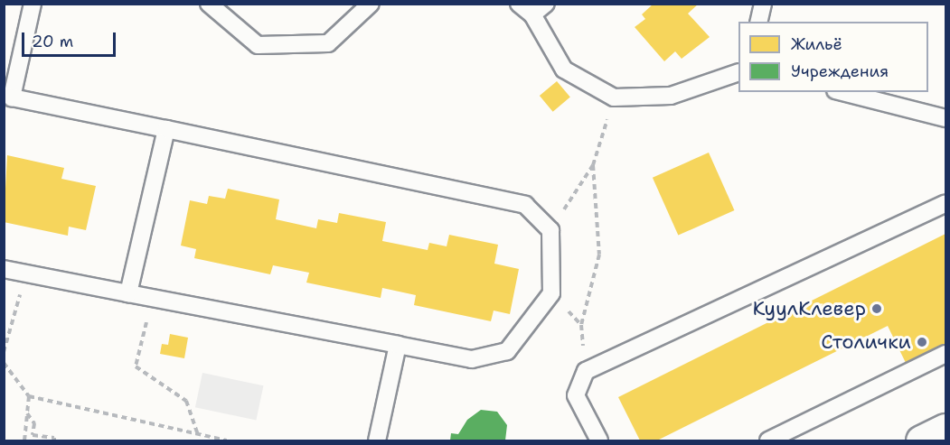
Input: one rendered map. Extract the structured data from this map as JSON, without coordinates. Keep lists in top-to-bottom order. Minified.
{"places":["КуулКлевер","Столички"],"legend":["Жильё","Учреждения"],"scale_bar":"20 m"}
